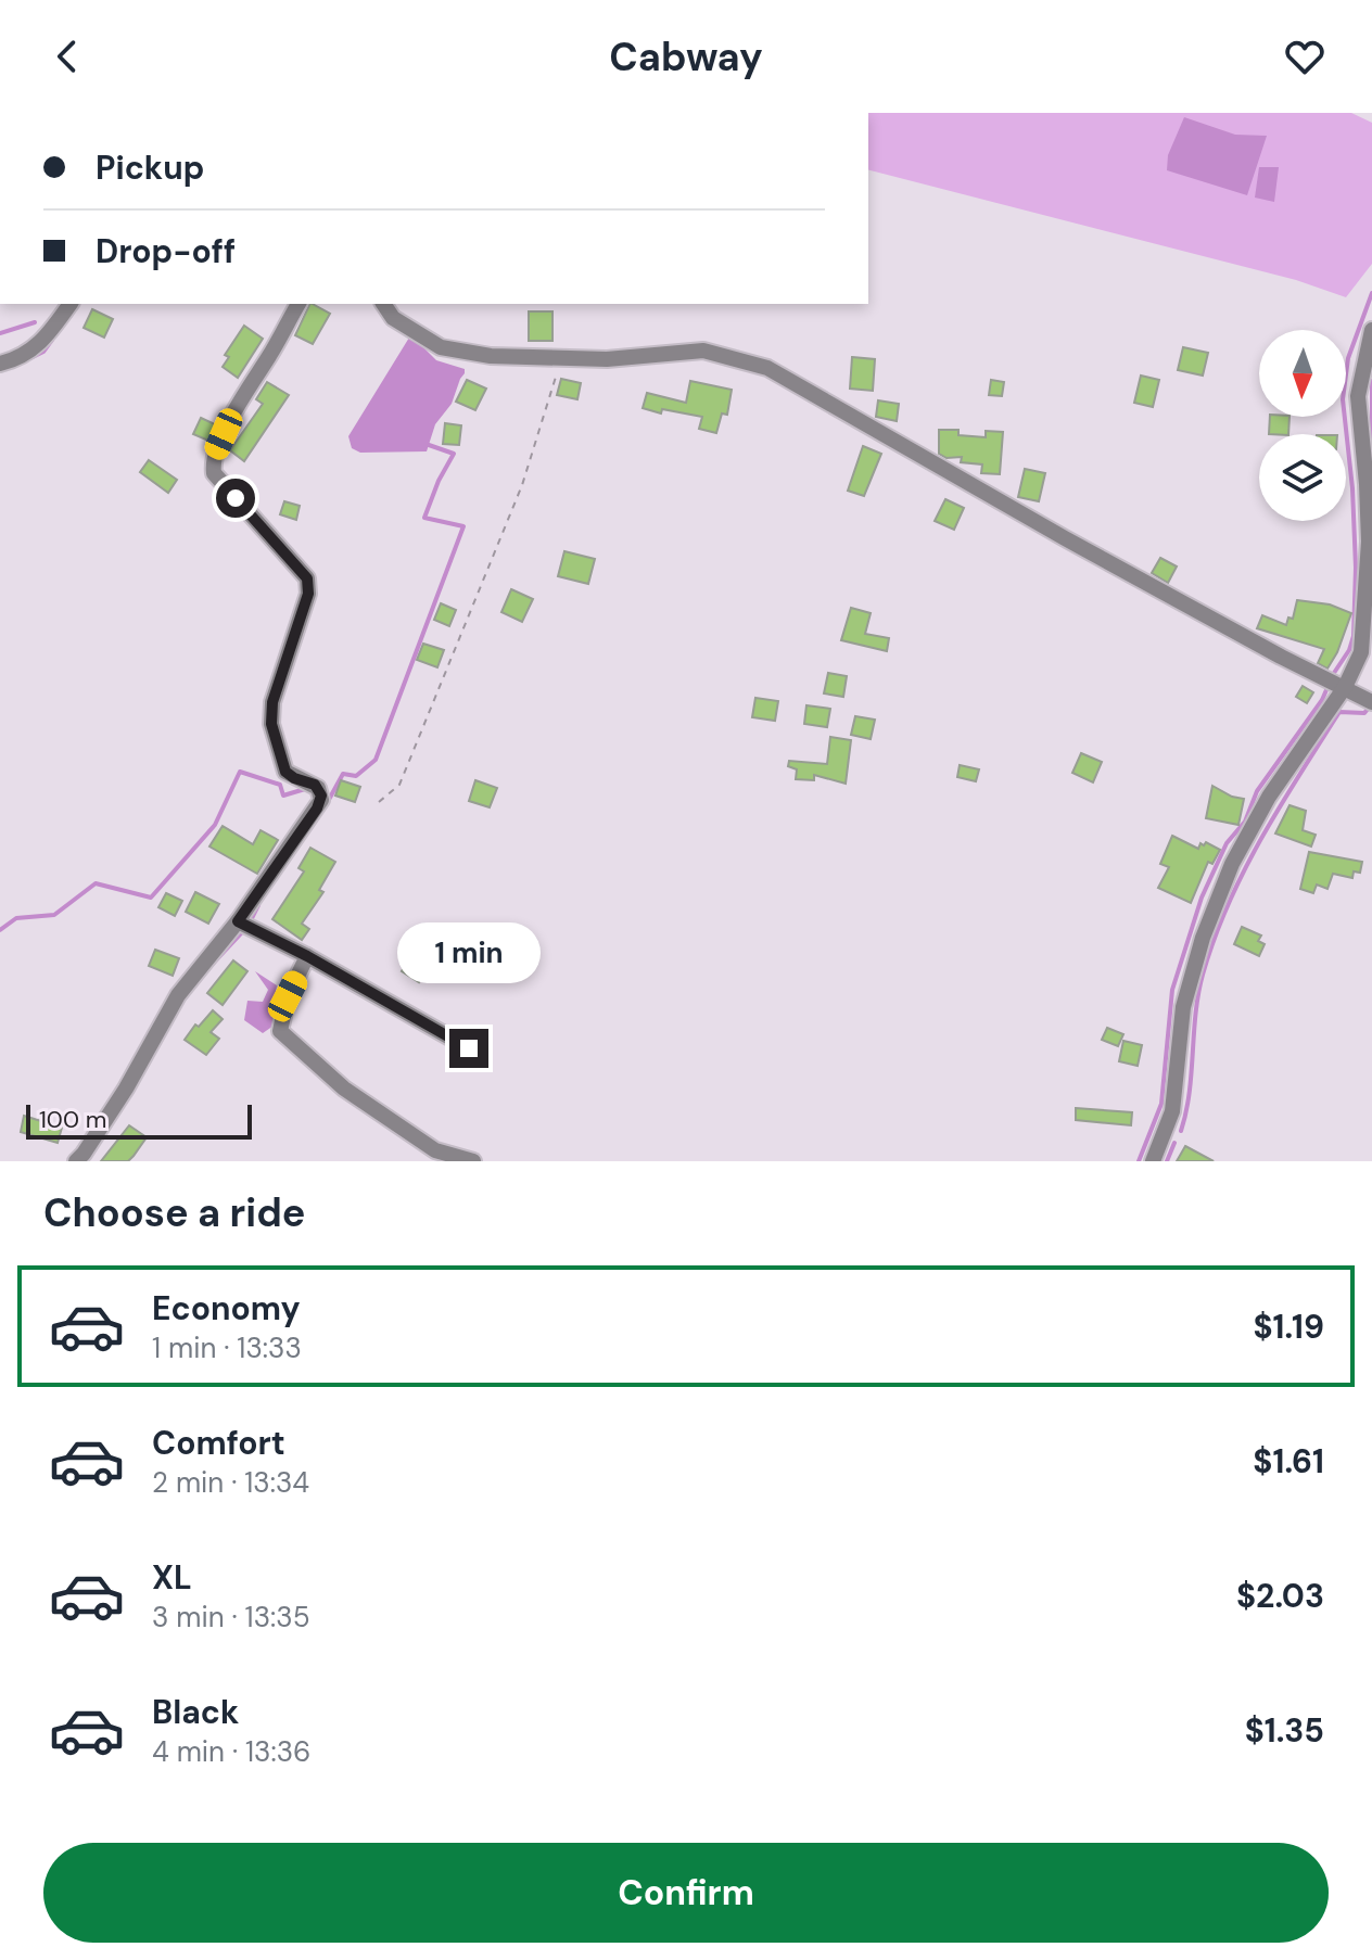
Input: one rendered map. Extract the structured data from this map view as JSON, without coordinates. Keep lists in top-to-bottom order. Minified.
{"scale_bar":"100 m","north":"bottom","page":{"header":"Cabway","banner":["Pickup","Drop-off"],"bubble":"1 min","scale":"100 m","heading":"Choose a ride","list":[{"name":"Economy","note":"1 min · 13:33","value":"$1.19"},{"name":"Comfort","note":"2 min · 13:34","value":"$1.61"},{"name":"XL","note":"3 min · 13:35","value":"$2.03"},{"name":"Black","note":"4 min · 13:36","value":"$1.35"}],"buttons":"Confirm"}}
